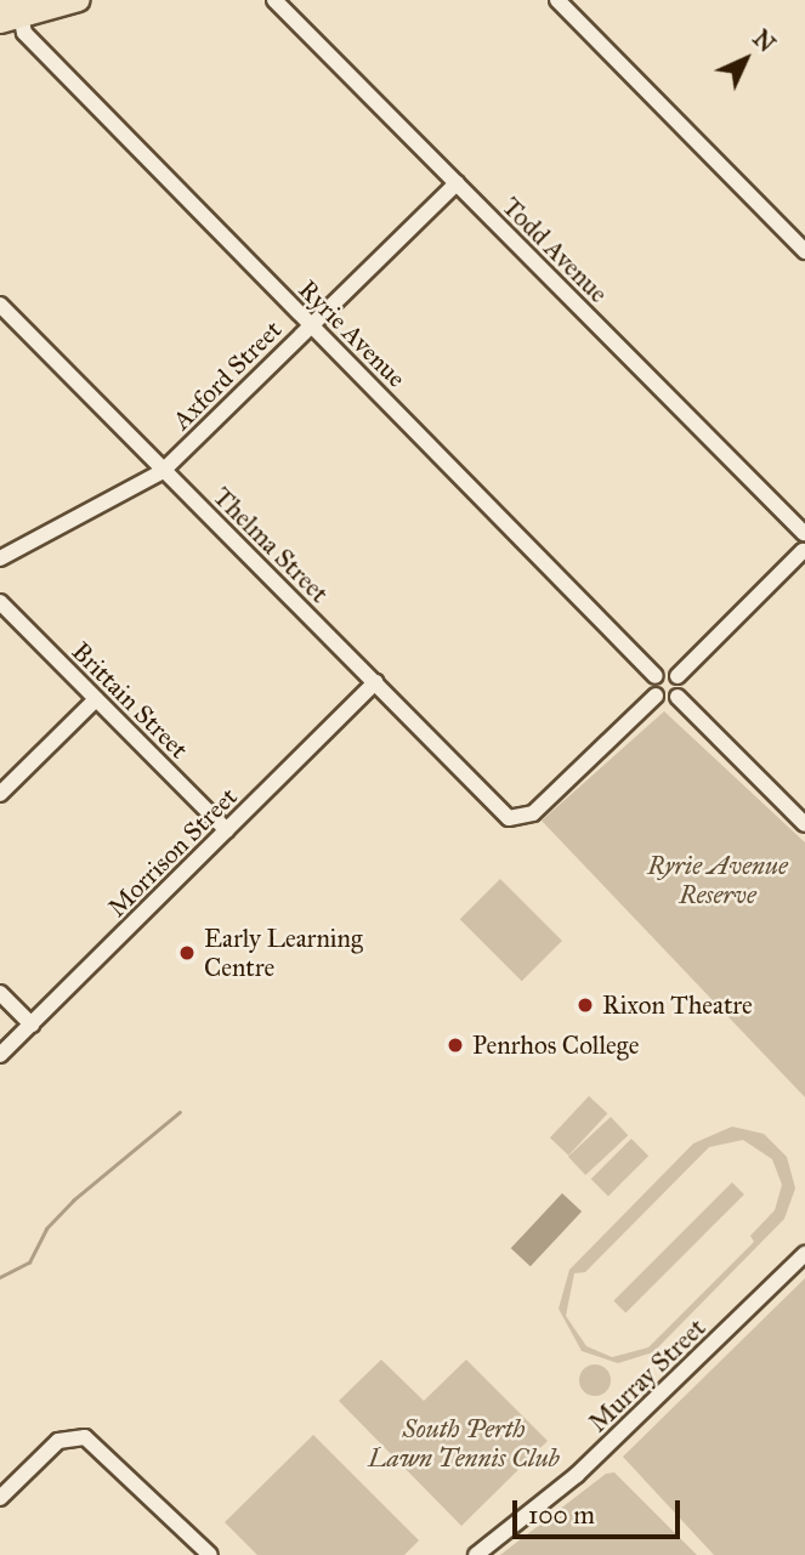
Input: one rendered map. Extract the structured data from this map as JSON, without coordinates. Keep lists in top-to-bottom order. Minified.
{"streets":{"street":["Todd Avenue","Ryrie Avenue","Axford Street","Thelma Street","Brittain Street","Morrison Street","Murray Street"]},"crossings":[["Todd Avenue","Axford Street"],["Ryrie Avenue","Axford Street"],["Axford Street","Thelma Street"],["Thelma Street","Morrison Street"],["Brittain Street","Morrison Street"]],"parks":["Ryrie Avenue Reserve","South Perth Lawn Tennis Club"],"places":["Early Learning Centre","Rixon Theatre","Penrhos College"],"scale_bar":"100 m","north":"top right"}
